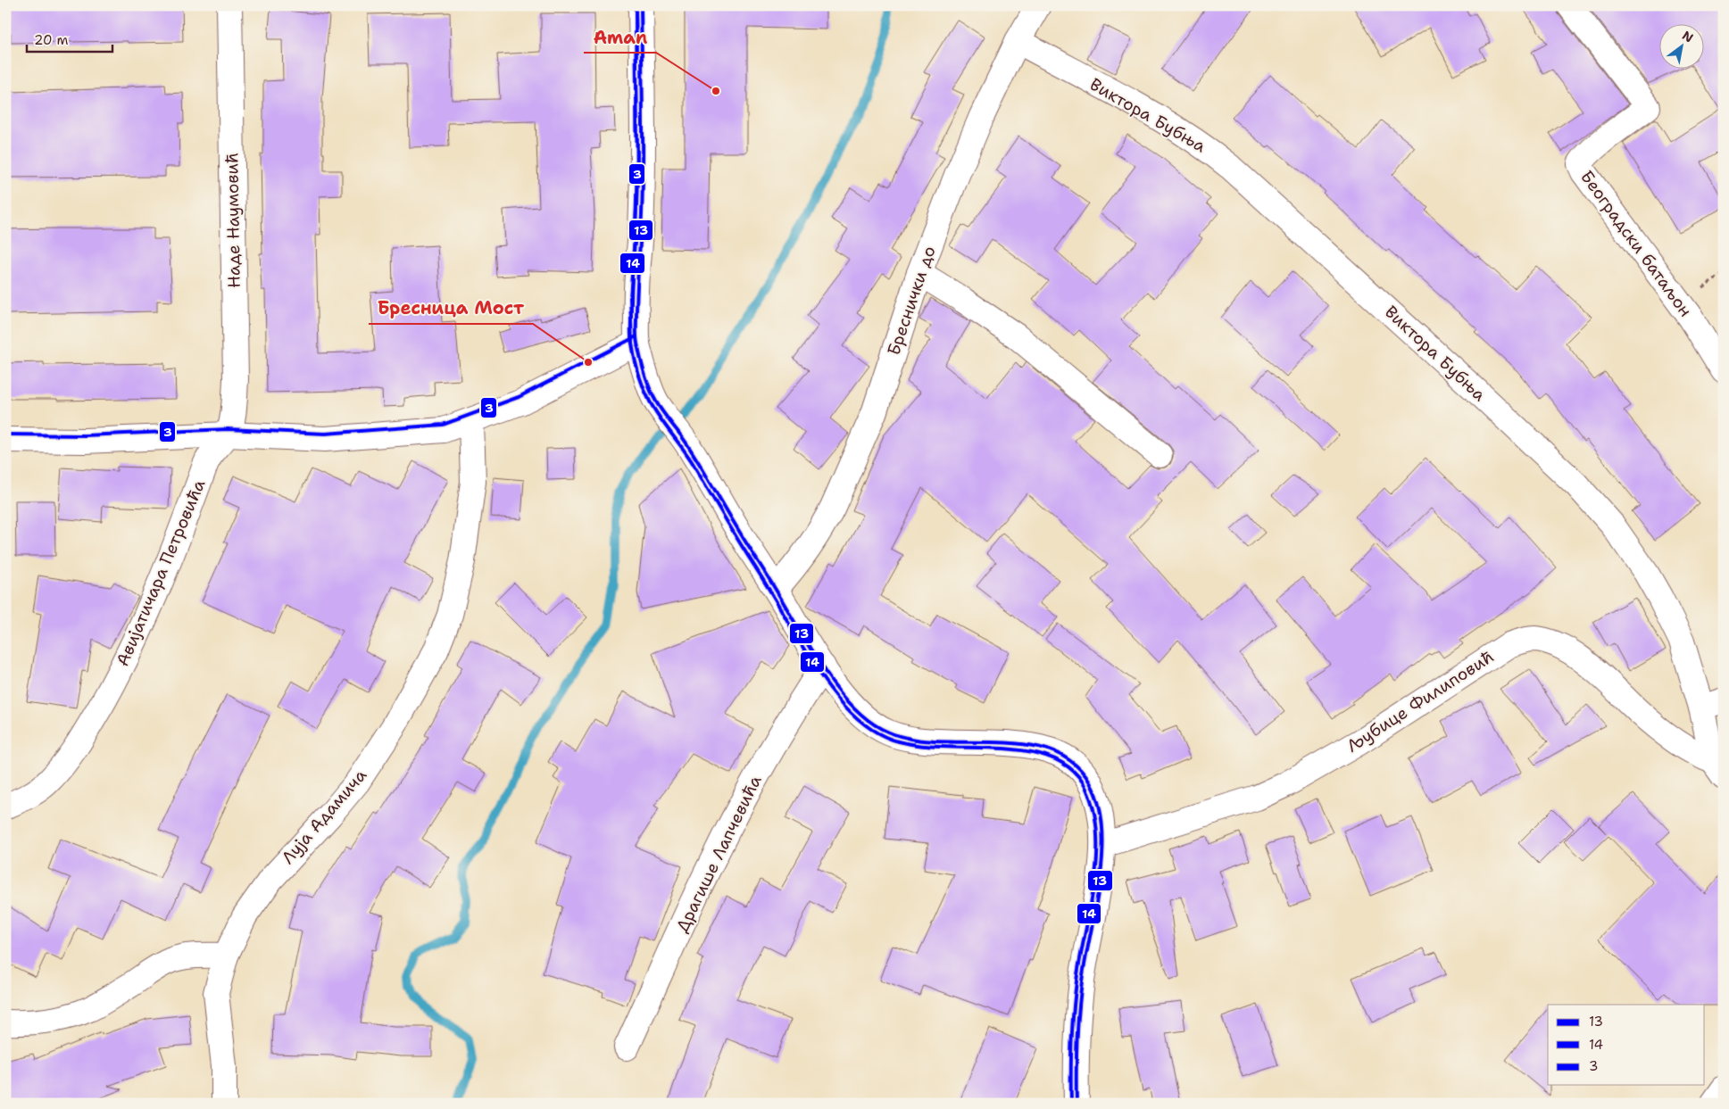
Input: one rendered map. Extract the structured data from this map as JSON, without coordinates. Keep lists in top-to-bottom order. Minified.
{"streets":{"street":["Виктора Бубња","Наде Наумовић","Београдски батаљон","Бреснички до","Авијатичара Петровића","Љубице Филиповић","Луја Адамича","Драгише Лапчевића"]},"crossings":[["Виктора Бубња","Бреснички до"],["Виктора Бубња","Љубице Филиповић"],["Наде Наумовић","Авијатичара Петровића"]],"places":["Aman","Бресница Мост"],"lines":["transit line 13","transit line 14","transit line 3"],"legend":["13","14","3"],"scale_bar":"20 m","north":"top right"}
